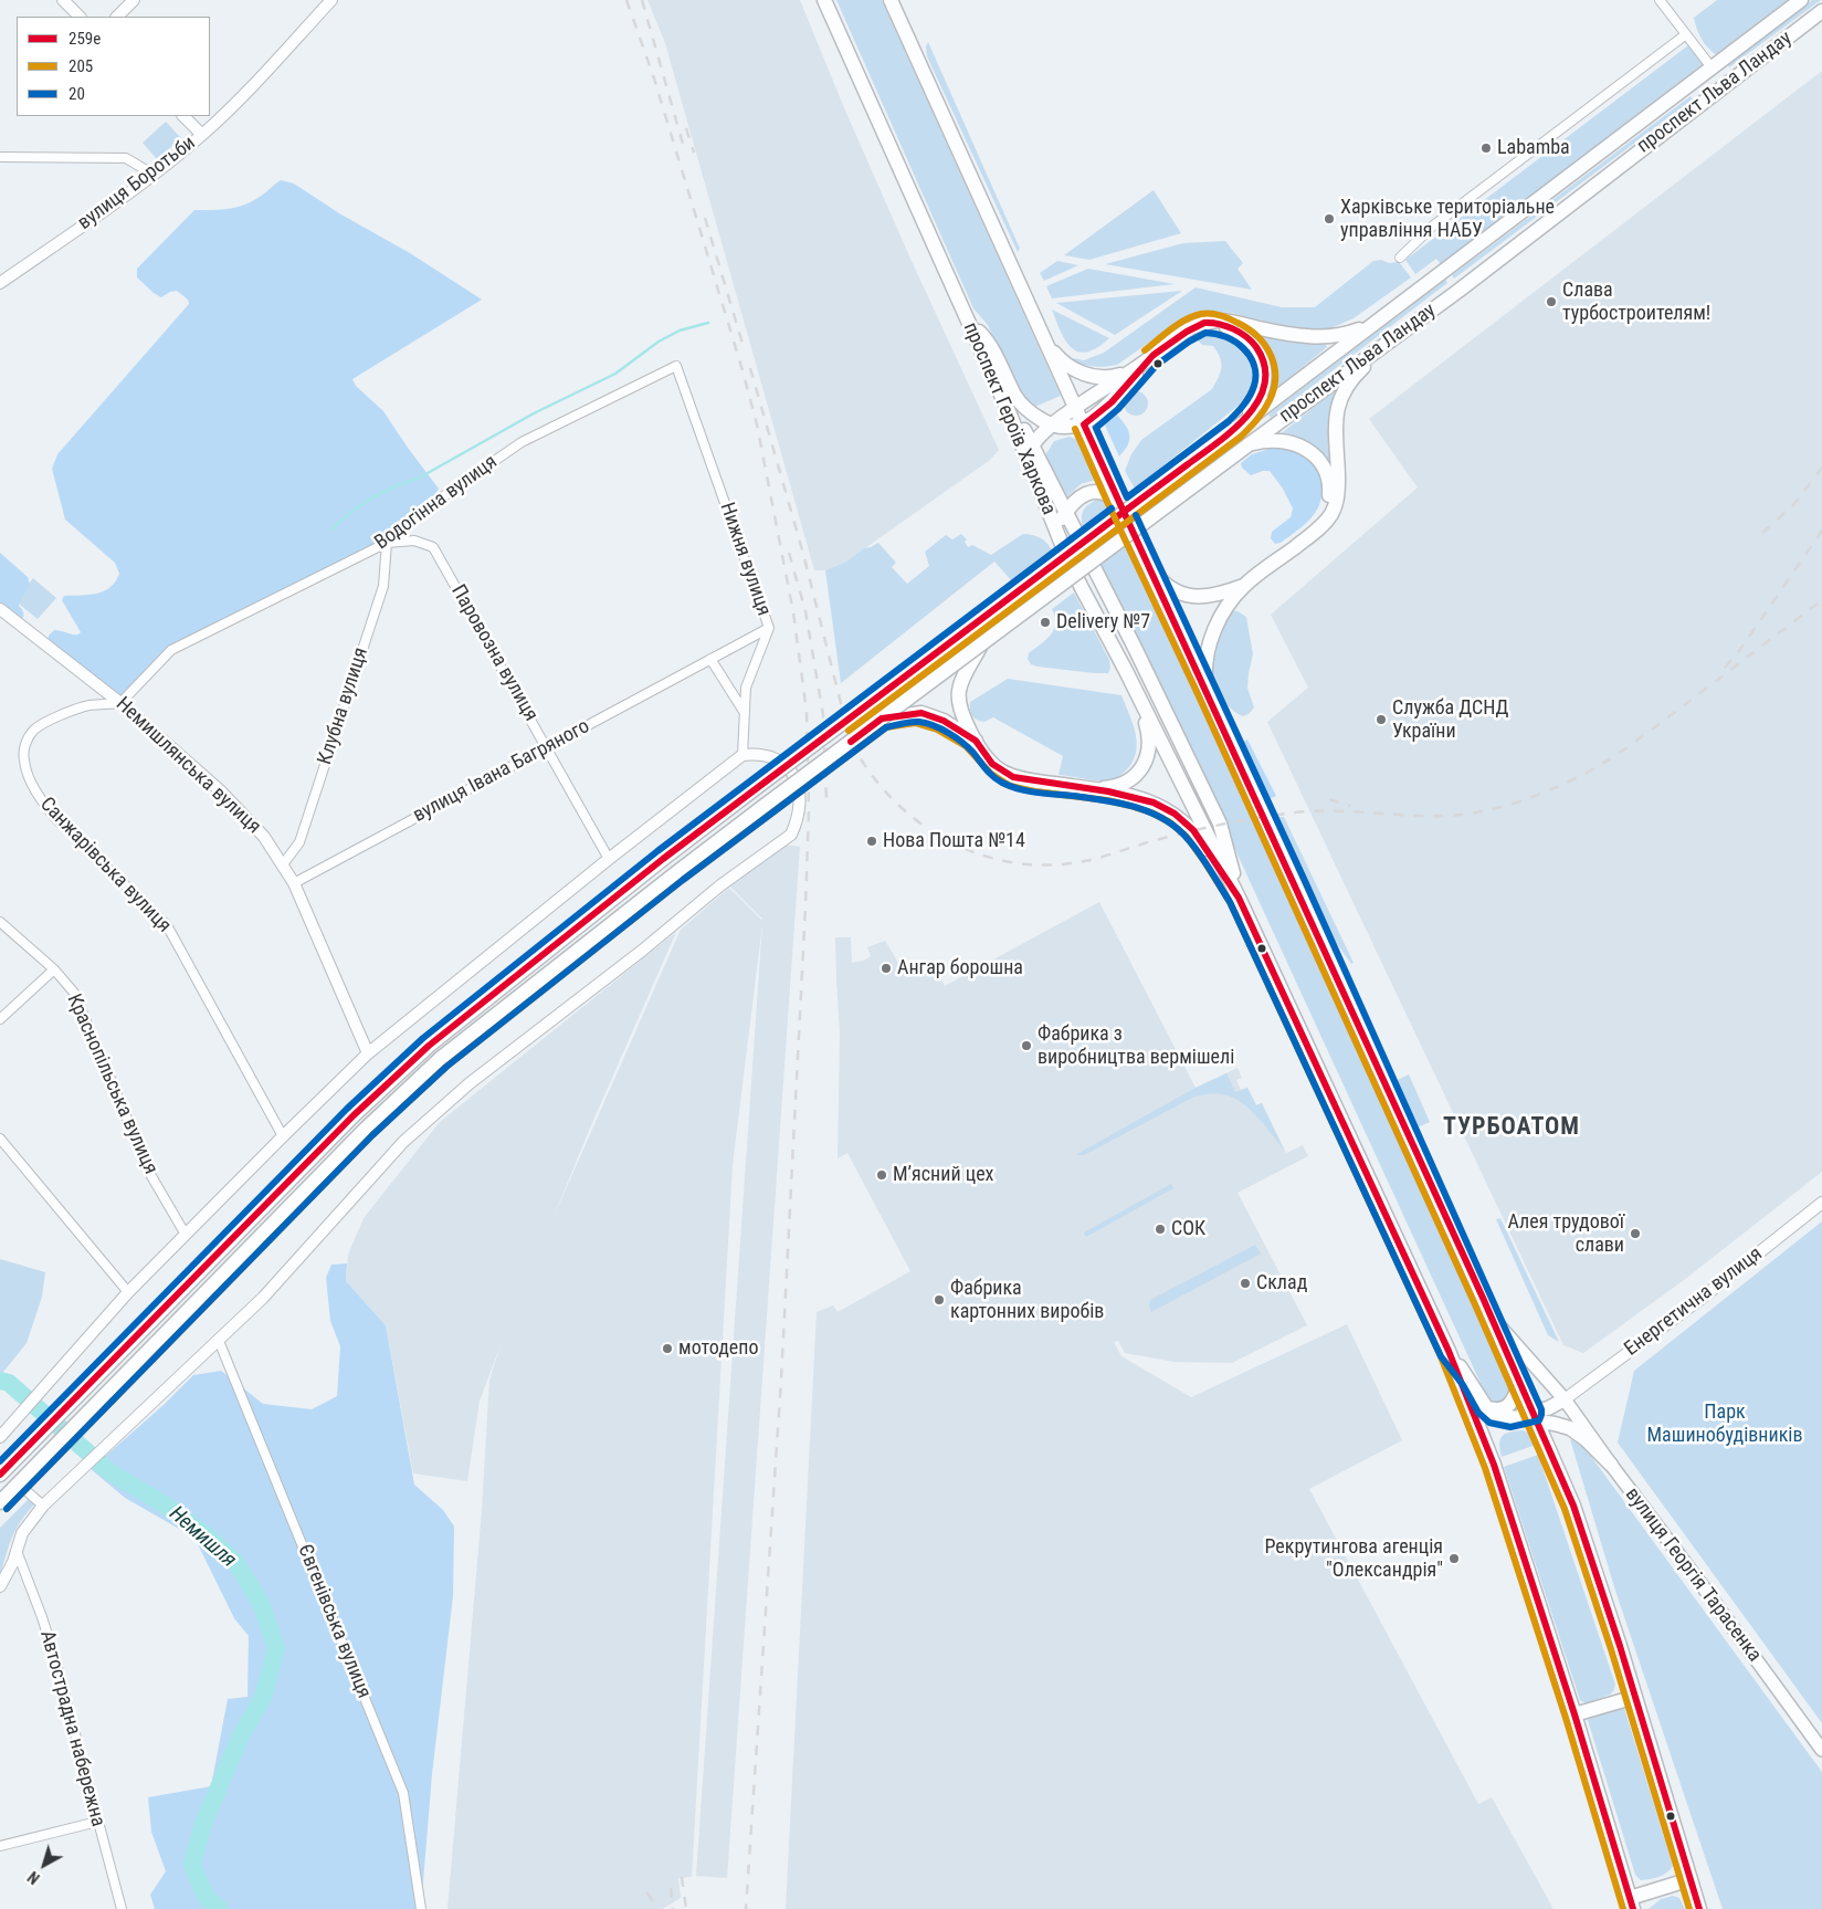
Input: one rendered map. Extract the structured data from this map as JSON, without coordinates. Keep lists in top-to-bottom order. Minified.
{"streets":{"main road":["проспект Льва Ландау","проспект Героїв Харкова","вулиця Георгія Тарасенка"],"street":["вулиця Боротьби","Водогінна вулиця","Нижня вулиця","Паровозна вулиця","Клубна вулиця","Немишлянська вулиця","вулиця Івана Багряного","Санжарівська вулиця","Краснопільська вулиця","Енергетична вулиця","Євгенівська вулиця","Автострадна набережна"]},"crossings":[["Водогінна вулиця","Нижня вулиця"],["Водогінна вулиця","Паровозна вулиця"],["Водогінна вулиця","Клубна вулиця"],["Водогінна вулиця","Немишлянська вулиця"],["Водогінна вулиця","Санжарівська вулиця"],["Нижня вулиця","вулиця Івана Багряного"],["Паровозна вулиця","Клубна вулиця"],["Паровозна вулиця","вулиця Івана Багряного"],["Клубна вулиця","Немишлянська вулиця"],["Немишлянська вулиця","вулиця Івана Багряного"],["Немишлянська вулиця","Санжарівська вулиця"],["Енергетична вулиця","вулиця Георгія Тарасенка"]],"districts":["ТУРБОАТОМ"],"water":["Немишля"],"parks":["Парк Машинобудівників"],"places":["Labamba","Харківське територіальне управління НАБУ","Слава турбостроителям!","Delivery №7","Служба ДСНД України","Нова Пошта №14","Ангар борошна","Фабрика з виробництва вермішелі","М’ясний цех","СОК","Алея трудової слави","Склад","Фабрика картонних виробів","мотодепо","Рекрутингова агенція \"Олександрія\""],"lines":["transit line 205","transit line 259е","transit line 20"],"legend":["259е","205","20"],"north":"bottom left"}
